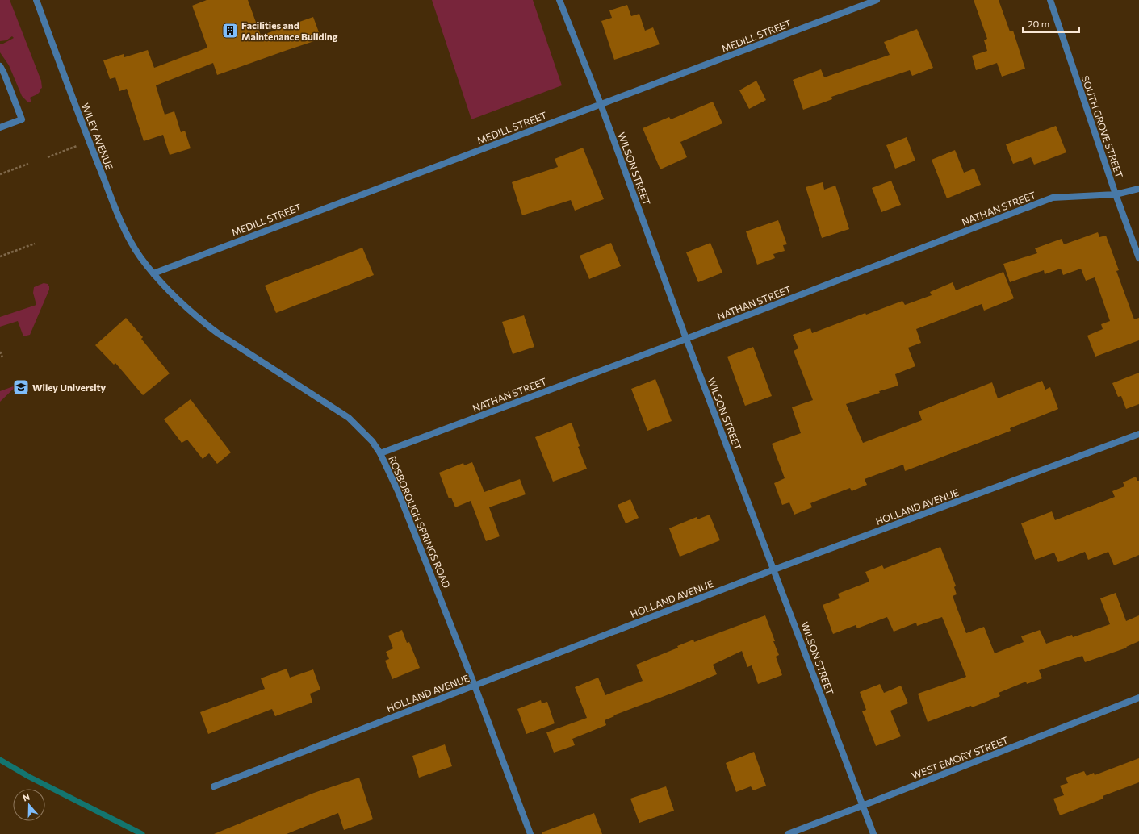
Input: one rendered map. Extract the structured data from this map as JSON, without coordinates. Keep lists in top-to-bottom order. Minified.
{"streets":{"street":["MEDILL STREET","SOUTH GROVE STREET","WILEY AVENUE","WILSON STREET","NATHAN STREET","HOLLAND AVENUE","ROSBOROUGH SPRINGS ROAD","WEST EMORY STREET"]},"crossings":[["MEDILL STREET","WILEY AVENUE"],["MEDILL STREET","WILSON STREET"],["MEDILL STREET","ROSBOROUGH SPRINGS ROAD"],["SOUTH GROVE STREET","NATHAN STREET"],["WILEY AVENUE","ROSBOROUGH SPRINGS ROAD"],["WILSON STREET","NATHAN STREET"],["WILSON STREET","HOLLAND AVENUE"],["WILSON STREET","WEST EMORY STREET"],["NATHAN STREET","ROSBOROUGH SPRINGS ROAD"],["HOLLAND AVENUE","ROSBOROUGH SPRINGS ROAD"]],"places":{"building":["Facilities and Maintenance Building"],"school or university":["Wiley University"]},"scale_bar":"20 m","north":"top"}
